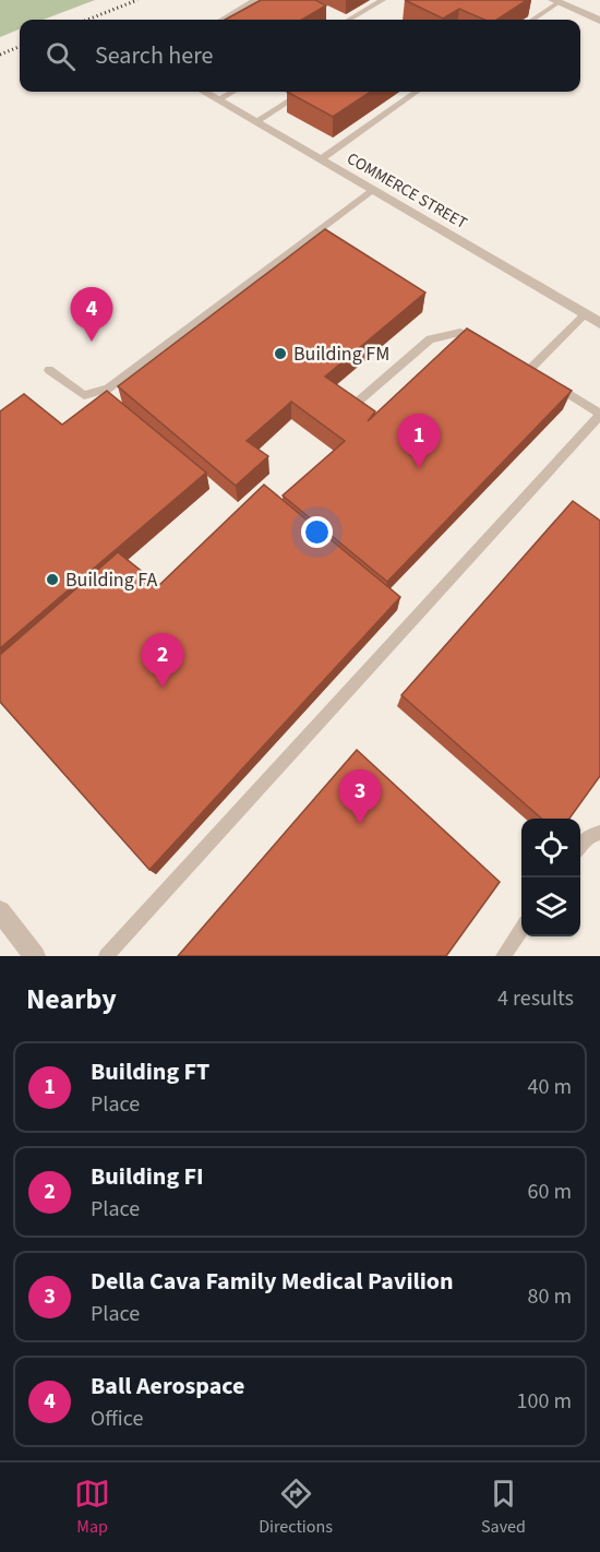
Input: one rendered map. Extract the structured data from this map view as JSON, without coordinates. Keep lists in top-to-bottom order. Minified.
{"streets":{"street":["COMMERCE STREET"]},"places":["Building FM","Building FA"],"page":{"search":"Search here","pins":["4","1","2","3"],"heading":["Nearby","4 results"],"list":[{"mark":"1","name":"Building FT","note":"Place","value":"40 m"},{"mark":"2","name":"Building FI","note":"Place","value":"60 m"},{"mark":"3","name":"Della Cava Family Medical Pavilion","note":"Place","value":"80 m"},{"mark":"4","name":"Ball Aerospace","note":"Office","value":"100 m"}],"nav":["Map","Directions","Saved"]}}
